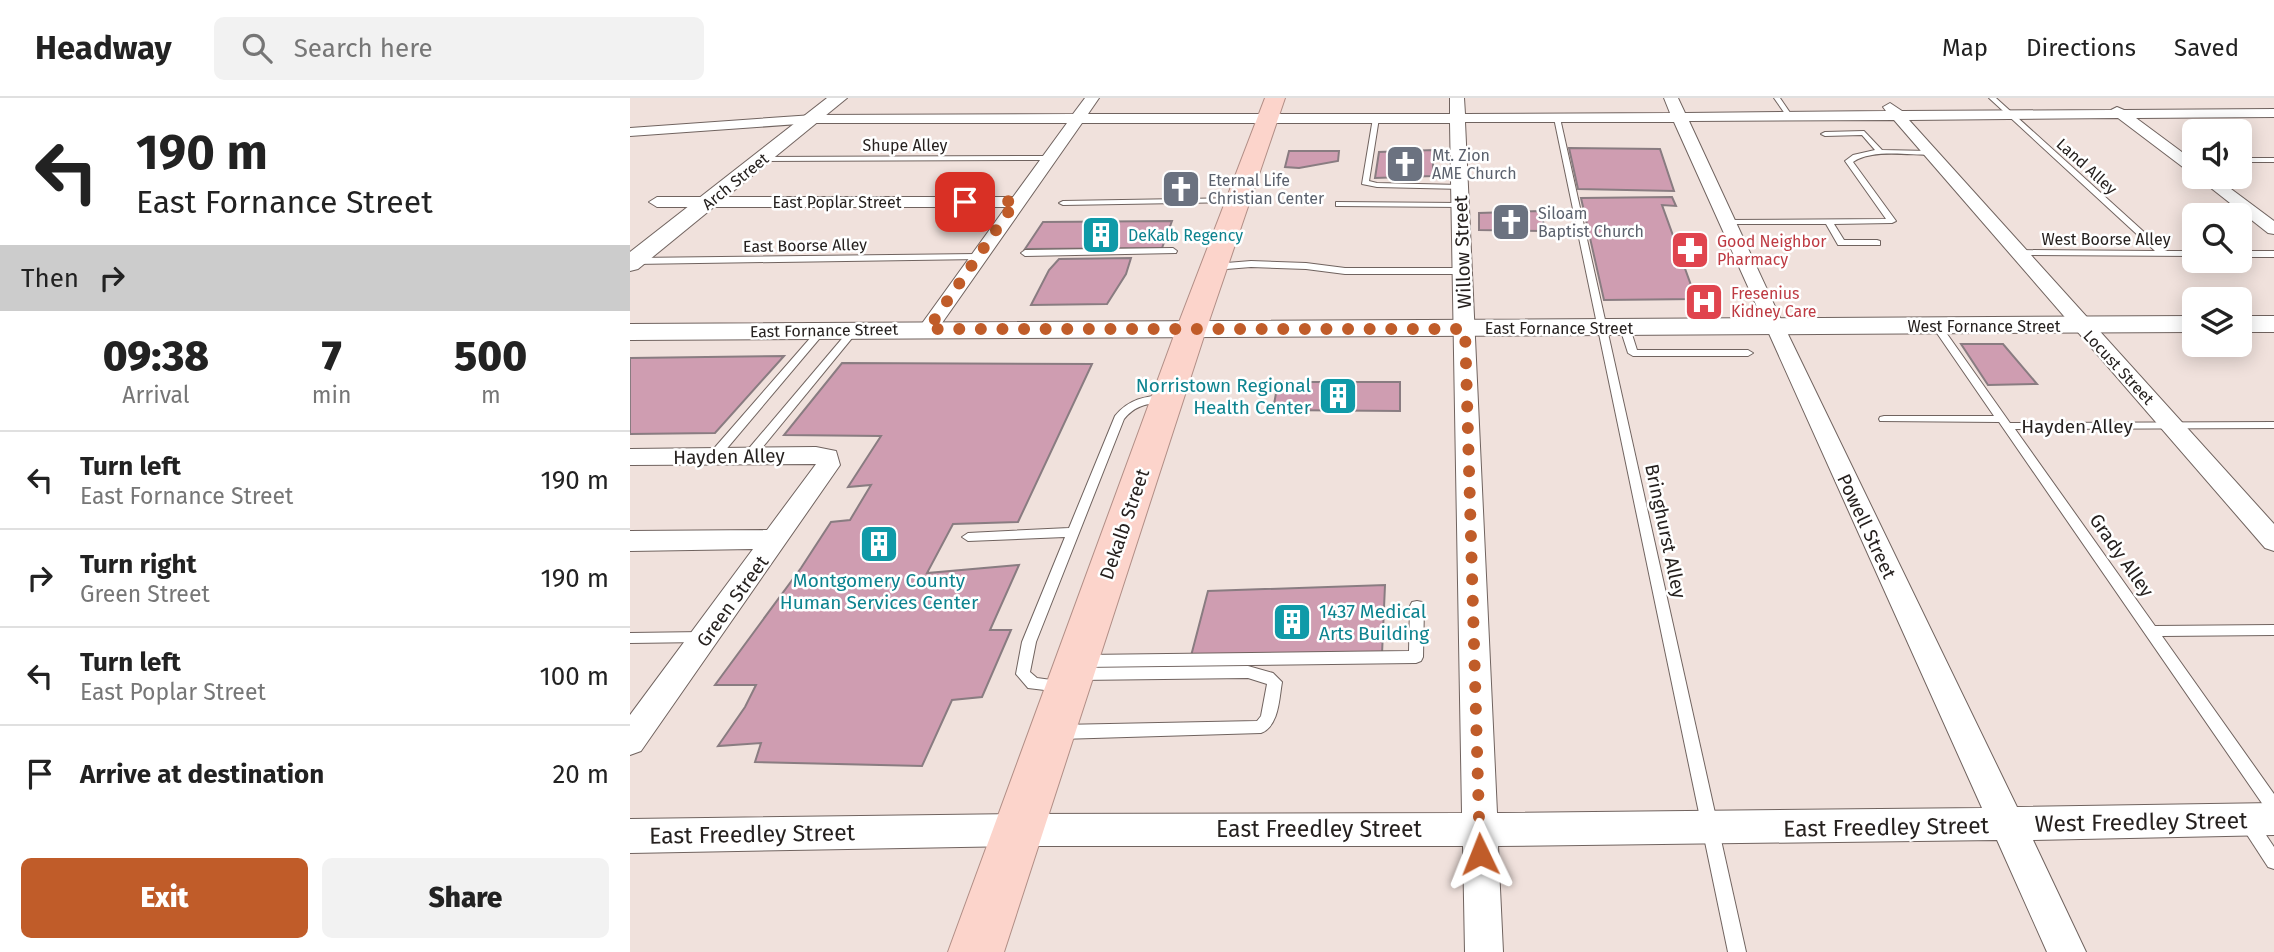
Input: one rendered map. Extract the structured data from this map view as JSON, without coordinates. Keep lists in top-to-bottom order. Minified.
{"streets":{"highway":["Dekalb Street"],"street":["Arch Street","East Poplar Street","Willow Street","West Fornance Street","East Fornance Street","Locust Street","Hayden Alley","Powell Street","Green Street","West Freedley Street","East Freedley Street"],"lane":["Shupe Alley","Land Alley","West Boorse Alley","East Boorse Alley","Bringhurst Alley","Grady Alley"]},"crossings":[["Shupe Alley","Arch Street"],["Land Alley","West Boorse Alley"],["Arch Street","East Poplar Street"],["Arch Street","East Boorse Alley"],["West Boorse Alley","Locust Street"],["Willow Street","East Fornance Street"],["Willow Street","East Freedley Street"],["West Fornance Street","East Fornance Street"],["West Fornance Street","Locust Street"],["West Fornance Street","Powell Street"],["West Fornance Street","Grady Alley"],["East Fornance Street","Dekalb Street"],["East Fornance Street","Powell Street"],["East Fornance Street","Bringhurst Alley"],["Locust Street","Hayden Alley"],["Hayden Alley","Grady Alley"],["Hayden Alley","Green Street"],["Dekalb Street","East Freedley Street"],["Powell Street","West Freedley Street"],["Powell Street","East Freedley Street"],["Bringhurst Alley","East Freedley Street"],["Grady Alley","West Freedley Street"],["West Freedley Street","East Freedley Street"]],"places":{"church":["Mt. Zion AME Church","Eternal Life Christian Center","Siloam Baptist Church"],"building":["DeKalb Regency","Norristown Regional Health Center","Montgomery County Human Services Center","1437 Medical Arts Building"],"pharmacy":["Good Neighbor Pharmacy"],"hospital":["Fresenius Kidney Care"]},"page":{"header":"Headway","search":"Search here","nav":["Map","Directions","Saved"],"turn":["190 m","East Fornance Street"],"then":"Then","eta":["09:38","Arrival","7","min","500","m"],"list":[{"name":"Turn left","note":"East Fornance Street","value":"190 m"},{"name":"Turn right","note":"Green Street","value":"190 m"},{"name":"Turn left","note":"East Poplar Street","value":"100 m"},{"name":"Arrive at destination","value":"20 m"}],"buttons":["Exit","Share"]}}
